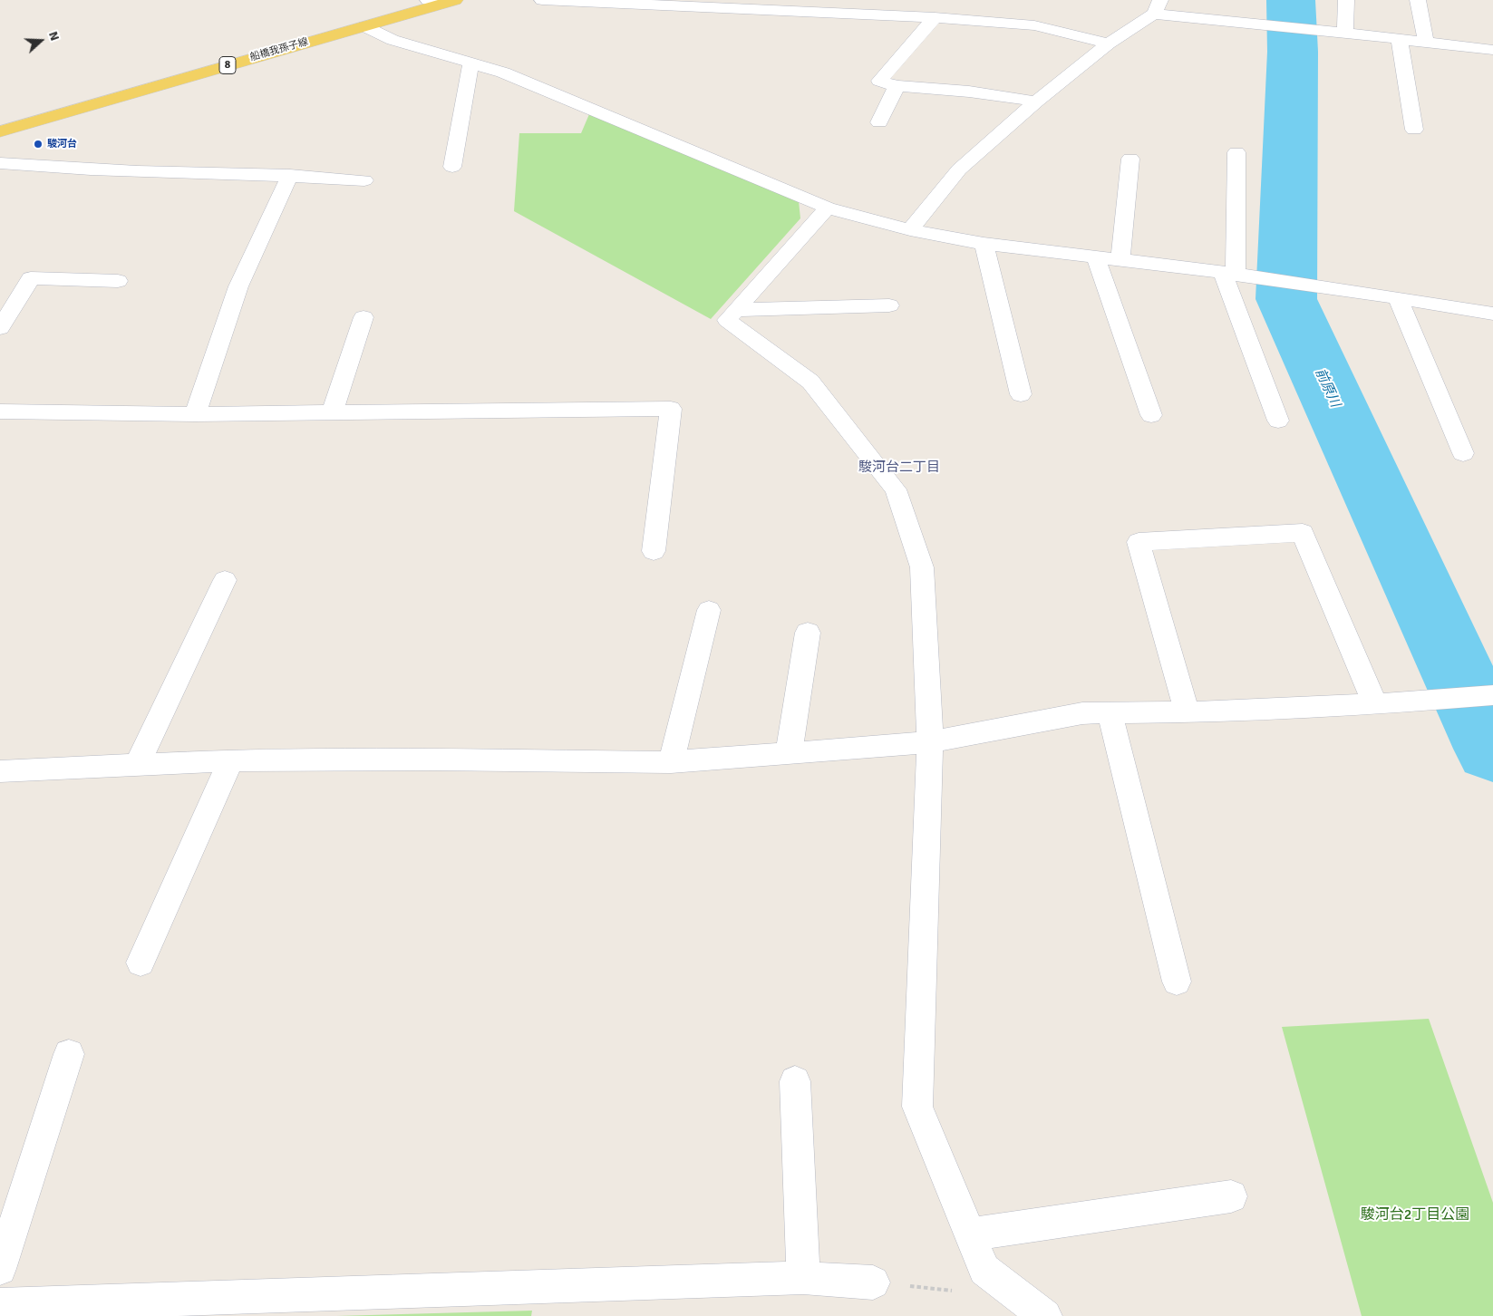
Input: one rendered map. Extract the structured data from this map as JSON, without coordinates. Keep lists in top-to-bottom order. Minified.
{"streets":{"main road":["船橋我孫子線","8"]},"districts":["駿河台二丁目"],"water":["前原川"],"parks":["駿河台2丁目公園"],"places":["駿河台"],"north":"right"}
